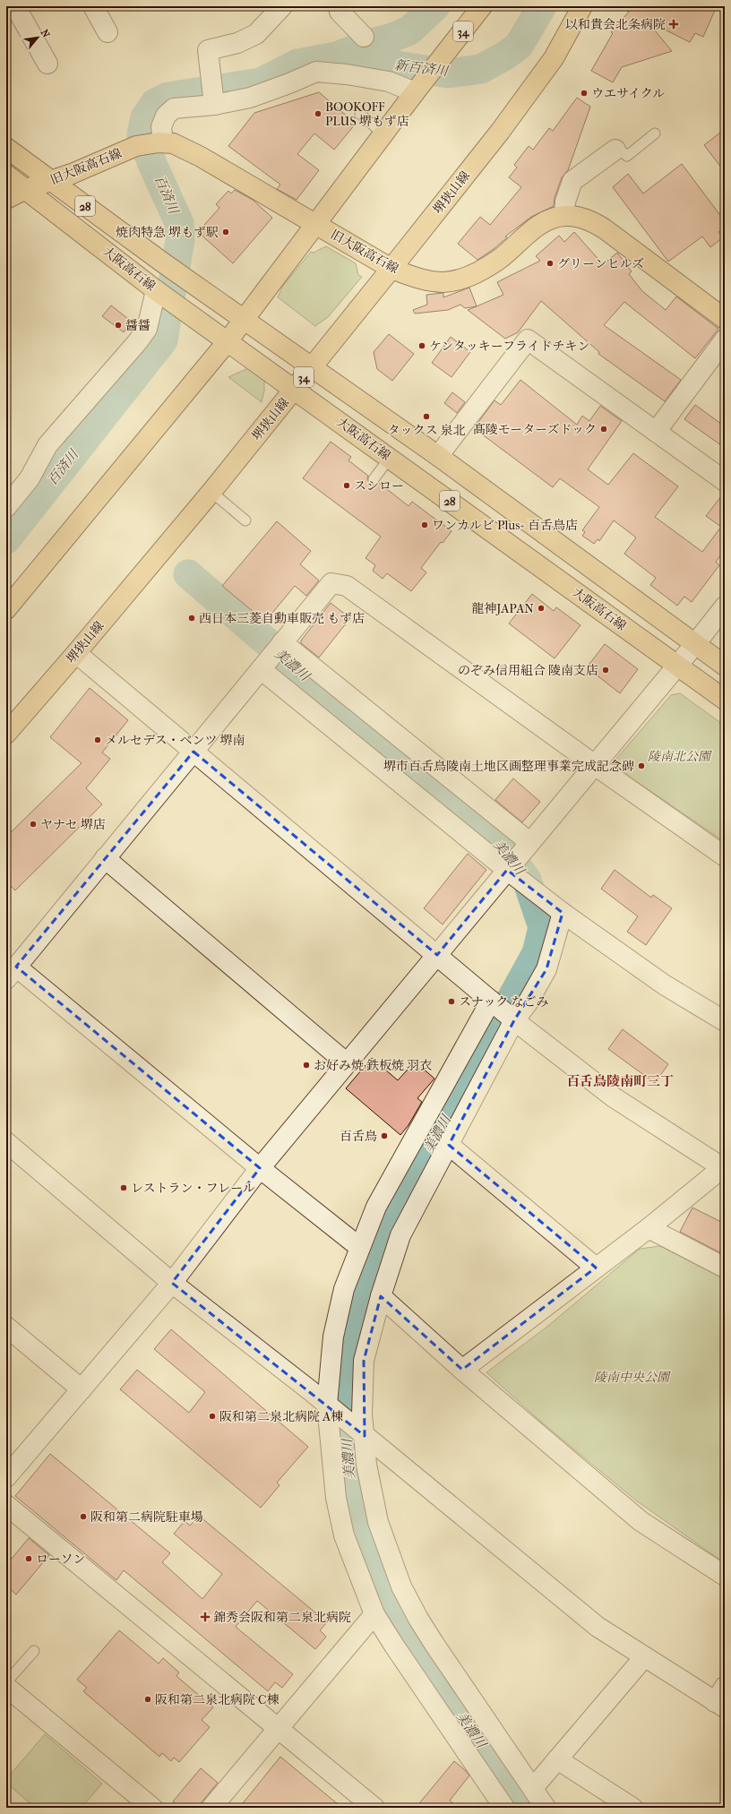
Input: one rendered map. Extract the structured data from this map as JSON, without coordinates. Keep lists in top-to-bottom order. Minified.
{"streets":{"main road":["34","旧大阪高石線","堺狭山線","28","大阪高石線"]},"crossings":[["34","旧大阪高石線"],["34","大阪高石線"],["旧大阪高石線","堺狭山線"],["旧大阪高石線","大阪高石線"],["堺狭山線","大阪高石線"]],"districts":["百舌鳥陵南町三丁"],"water":["新百済川","百済川","美濃川"],"parks":["陵南北公園","陵南中央公園"],"places":{"health":["以和貴会北条病院","錦秀会阪和第二泉北病院"],"other":["ウエサイクル","BOOKOFF PLUS 堺もず店","焼肉特急 堺もず駅","グリーンヒルズ","醤醤","ケンタッキーフライドチキン","タックス 泉北","髙陵モーターズドック","スシロー","ワンカルビ Plus+ 百舌鳥店","龍神JAPAN","西日本三菱自動車販売 もず店","のぞみ信用組合 陵南支店","メルセデス・ベンツ 堺南","堺市百舌鳥陵南土地区画整理事業完成記念碑","ヤナセ 堺店","スナック なごみ","お好み焼 鉄板焼 羽衣","百舌鳥","レストラン・フレール","阪和第二泉北病院 A棟","阪和第二病院駐車場","ローソン","阪和第二泉北病院 C棟"]},"north":"top right"}
